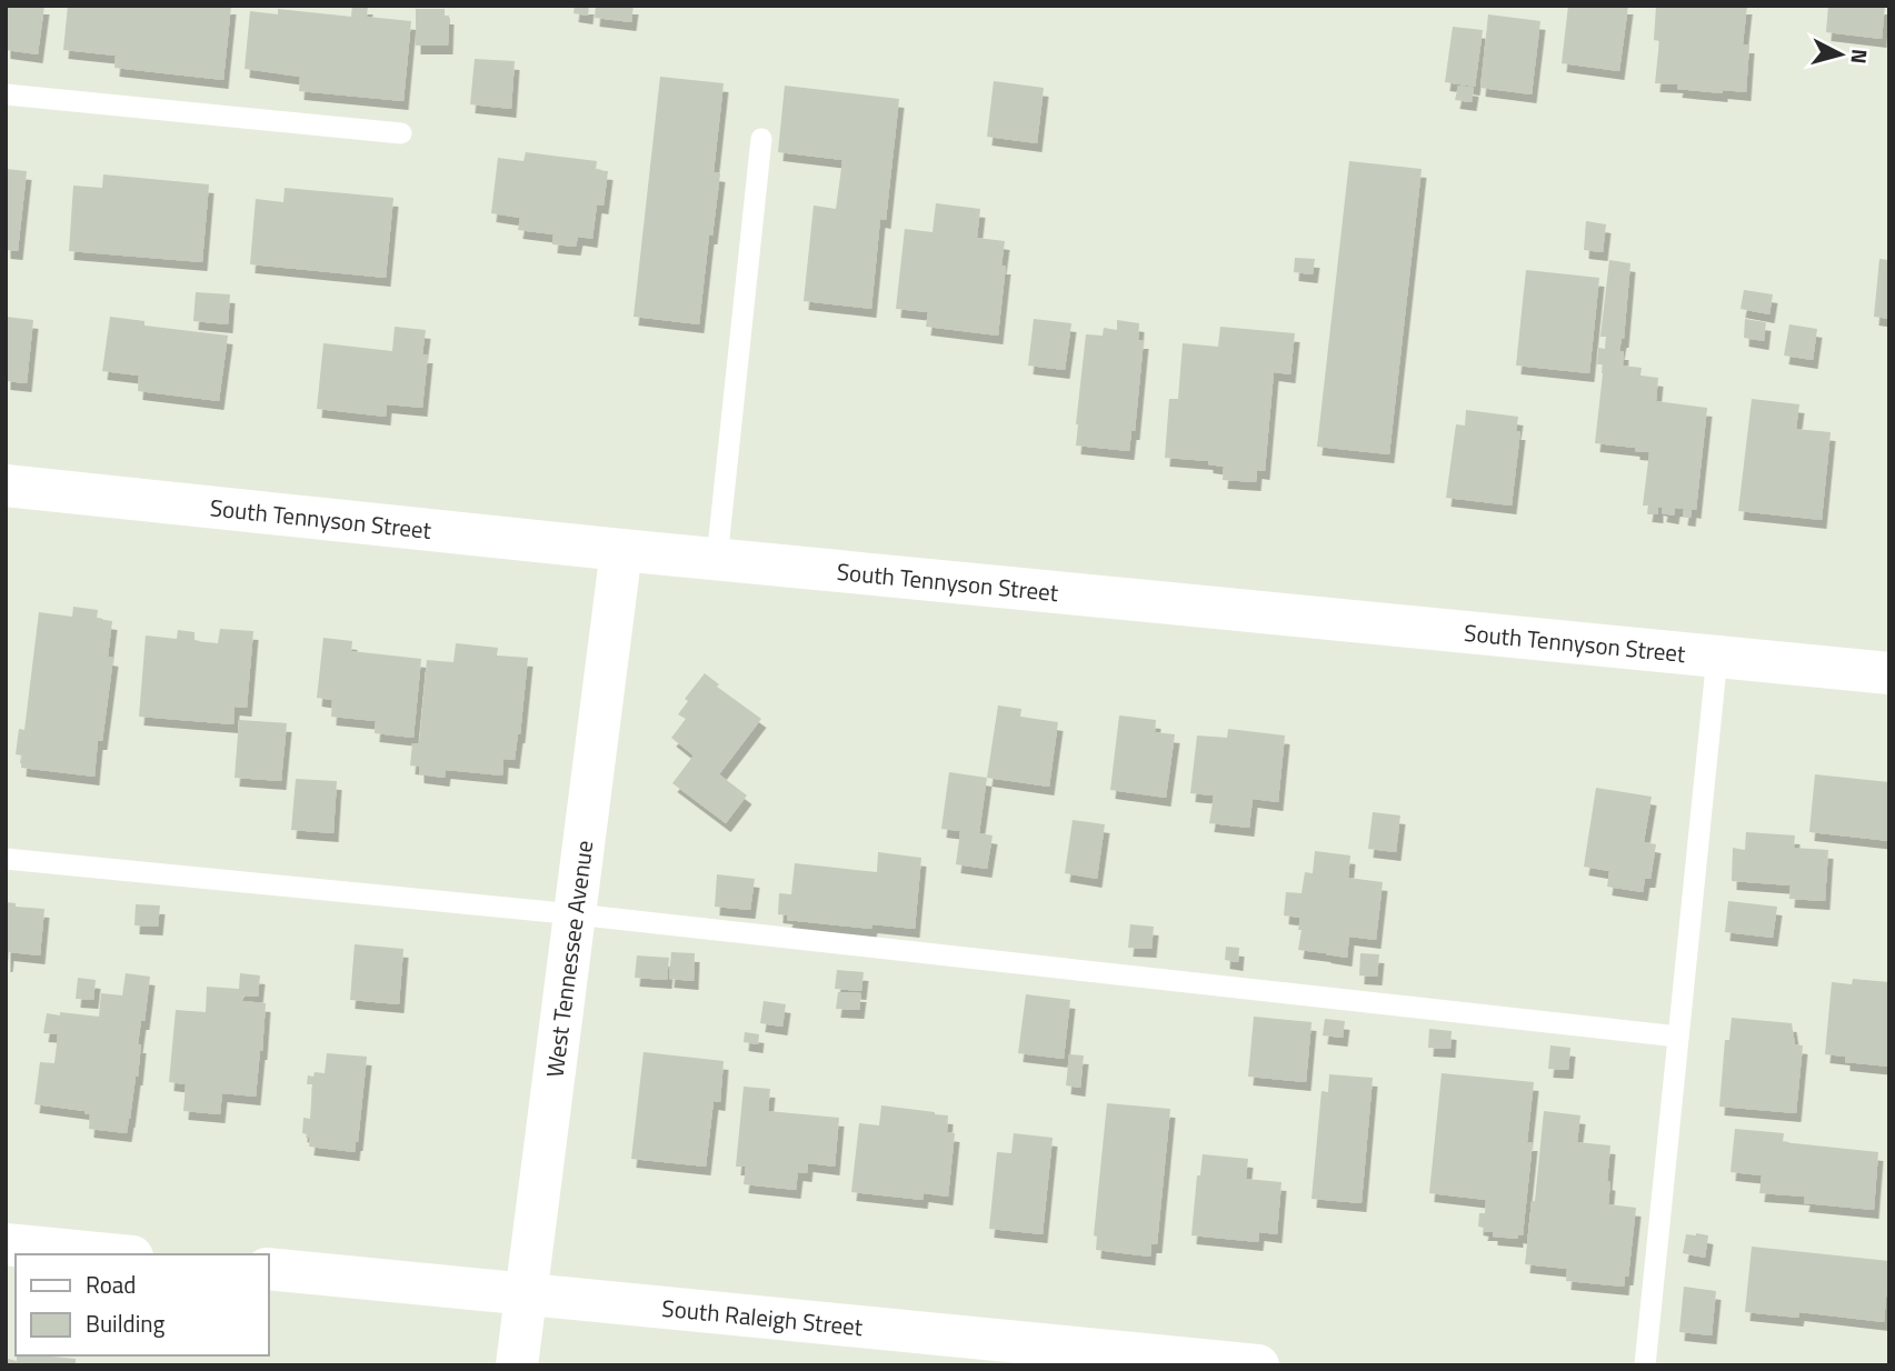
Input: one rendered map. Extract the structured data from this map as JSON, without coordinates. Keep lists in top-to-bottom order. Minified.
{"streets":{"street":["South Tennyson Street","West Tennessee Avenue","South Raleigh Street"]},"crossings":[["South Tennyson Street","West Tennessee Avenue"],["West Tennessee Avenue","South Raleigh Street"]],"legend":["Road","Building"],"north":"right"}
